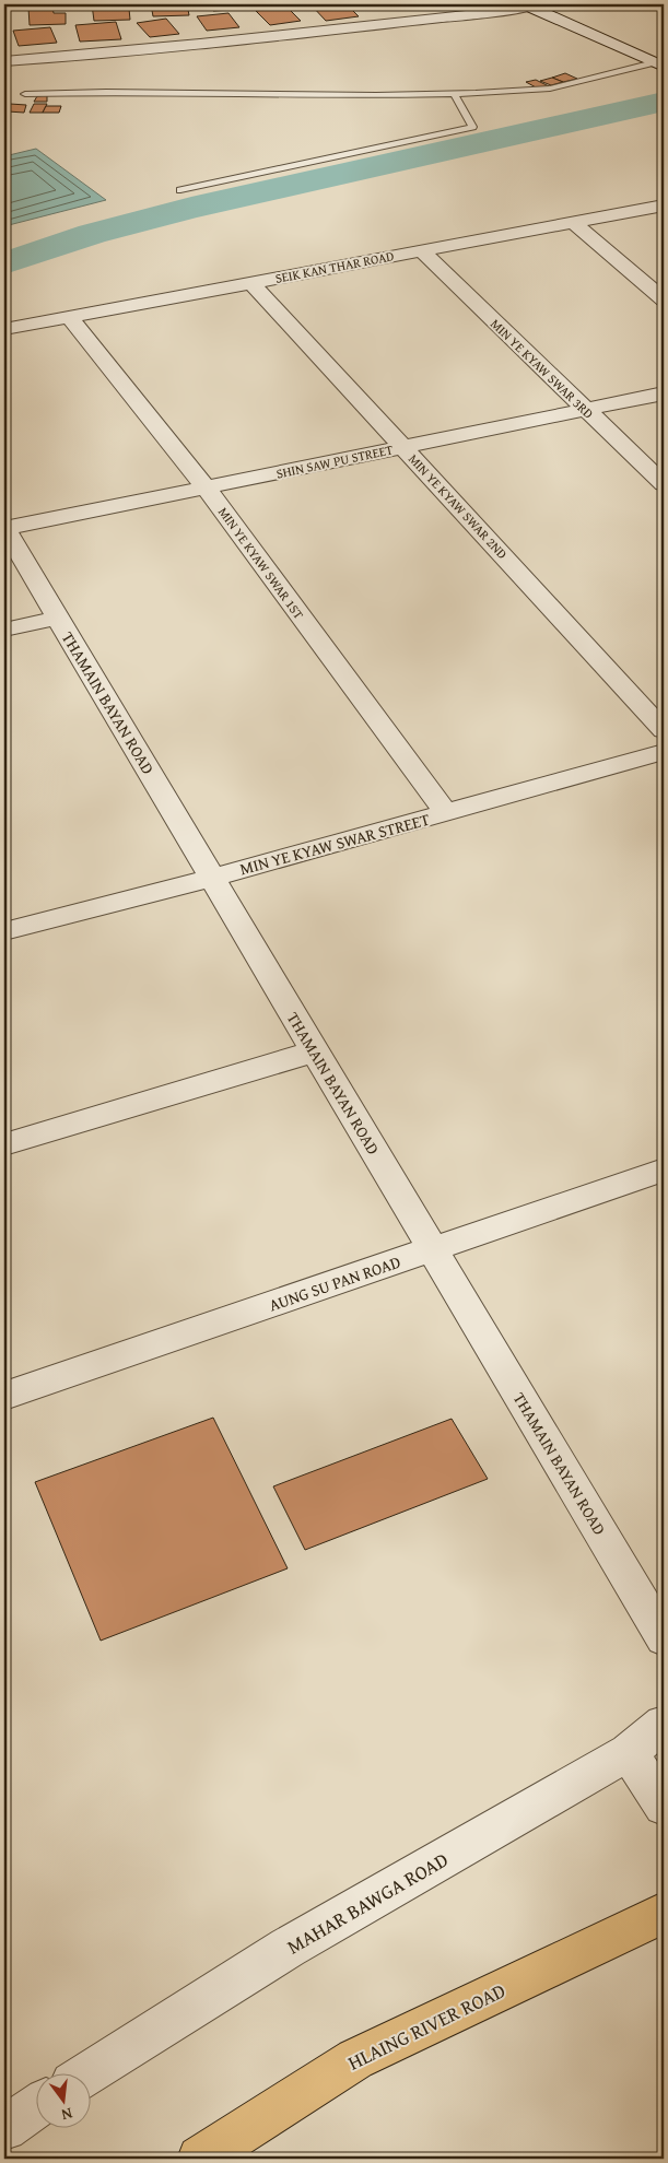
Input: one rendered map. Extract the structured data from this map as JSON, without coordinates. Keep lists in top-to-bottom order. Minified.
{"streets":{"main road":["HLAING RIVER ROAD"],"street":["SEIK KAN THAR ROAD","MIN YE KYAW SWAR 3RD","SHIN SAW PU STREET","MIN YE KYAW SWAR 2ND","MIN YE KYAW SWAR 1ST","THAMAIN BAYAN ROAD","MIN YE KYAW SWAR STREET","AUNG SU PAN ROAD","MAHAR BAWGA ROAD"]},"crossings":[["SEIK KAN THAR ROAD","MIN YE KYAW SWAR 3RD"],["SEIK KAN THAR ROAD","MIN YE KYAW SWAR 2ND"],["SEIK KAN THAR ROAD","MIN YE KYAW SWAR 1ST"],["MIN YE KYAW SWAR 3RD","SHIN SAW PU STREET"],["SHIN SAW PU STREET","MIN YE KYAW SWAR 2ND"],["SHIN SAW PU STREET","MIN YE KYAW SWAR 1ST"],["SHIN SAW PU STREET","THAMAIN BAYAN ROAD"],["MIN YE KYAW SWAR 1ST","MIN YE KYAW SWAR STREET"],["THAMAIN BAYAN ROAD","MIN YE KYAW SWAR STREET"],["THAMAIN BAYAN ROAD","AUNG SU PAN ROAD"]],"north":"bottom"}
